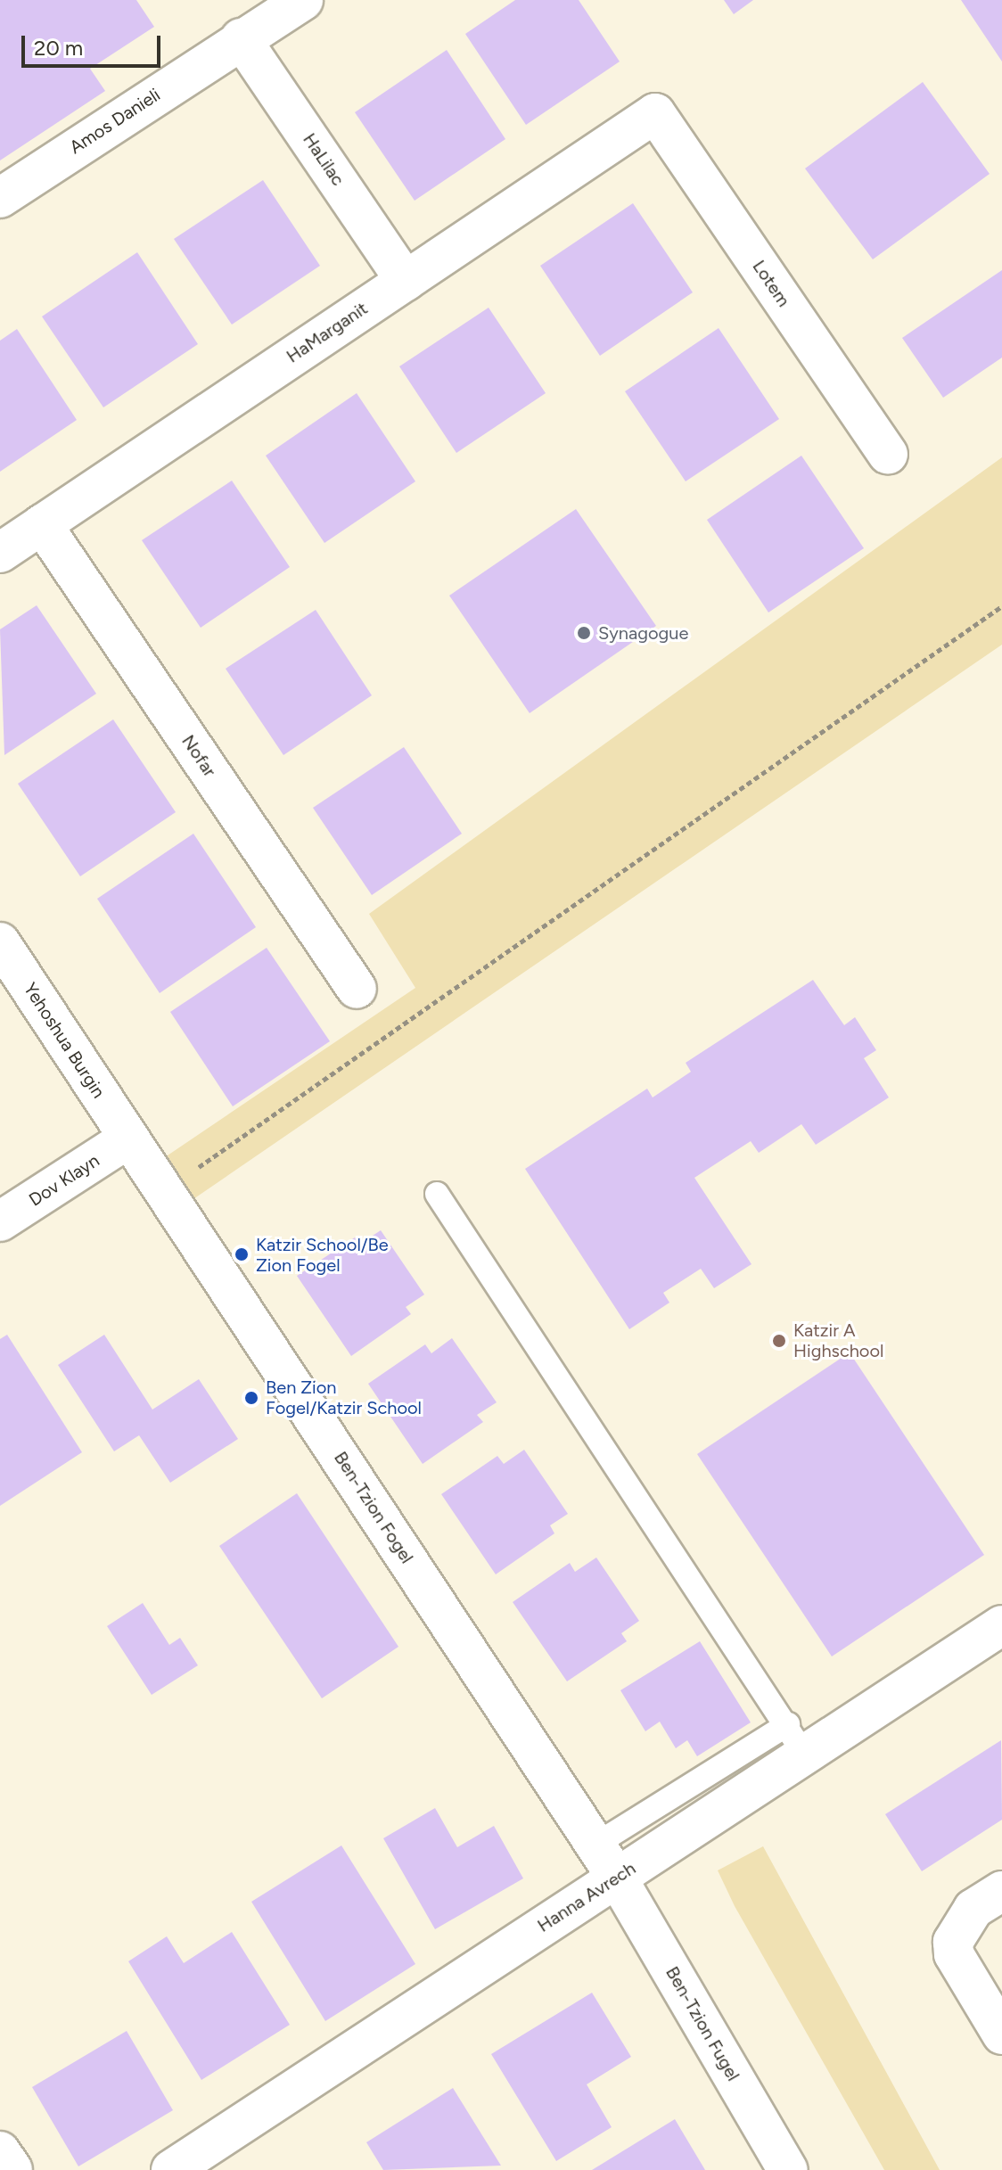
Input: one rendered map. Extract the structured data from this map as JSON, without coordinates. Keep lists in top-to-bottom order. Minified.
{"streets":{"street":["Amos Danieli","HaLilac","Lotem","HaMarganit","Nofar","Yehoshua Burgin","Dov Klayn","Ben-Tzion Fogel","Hanna Avrech","Ben-Tzion Fugel"]},"crossings":[["Amos Danieli","HaLilac"],["HaLilac","HaMarganit"],["Lotem","HaMarganit"],["HaMarganit","Nofar"],["Yehoshua Burgin","Dov Klayn"],["Yehoshua Burgin","Ben-Tzion Fogel"],["Dov Klayn","Ben-Tzion Fogel"],["Ben-Tzion Fogel","Hanna Avrech"],["Ben-Tzion Fogel","Ben-Tzion Fugel"],["Hanna Avrech","Ben-Tzion Fugel"]],"places":["Synagogue","Katzir School/Be Zion Fogel","Katzir A Highschool","Ben Zion Fogel/Katzir School"],"scale_bar":"20 m"}
